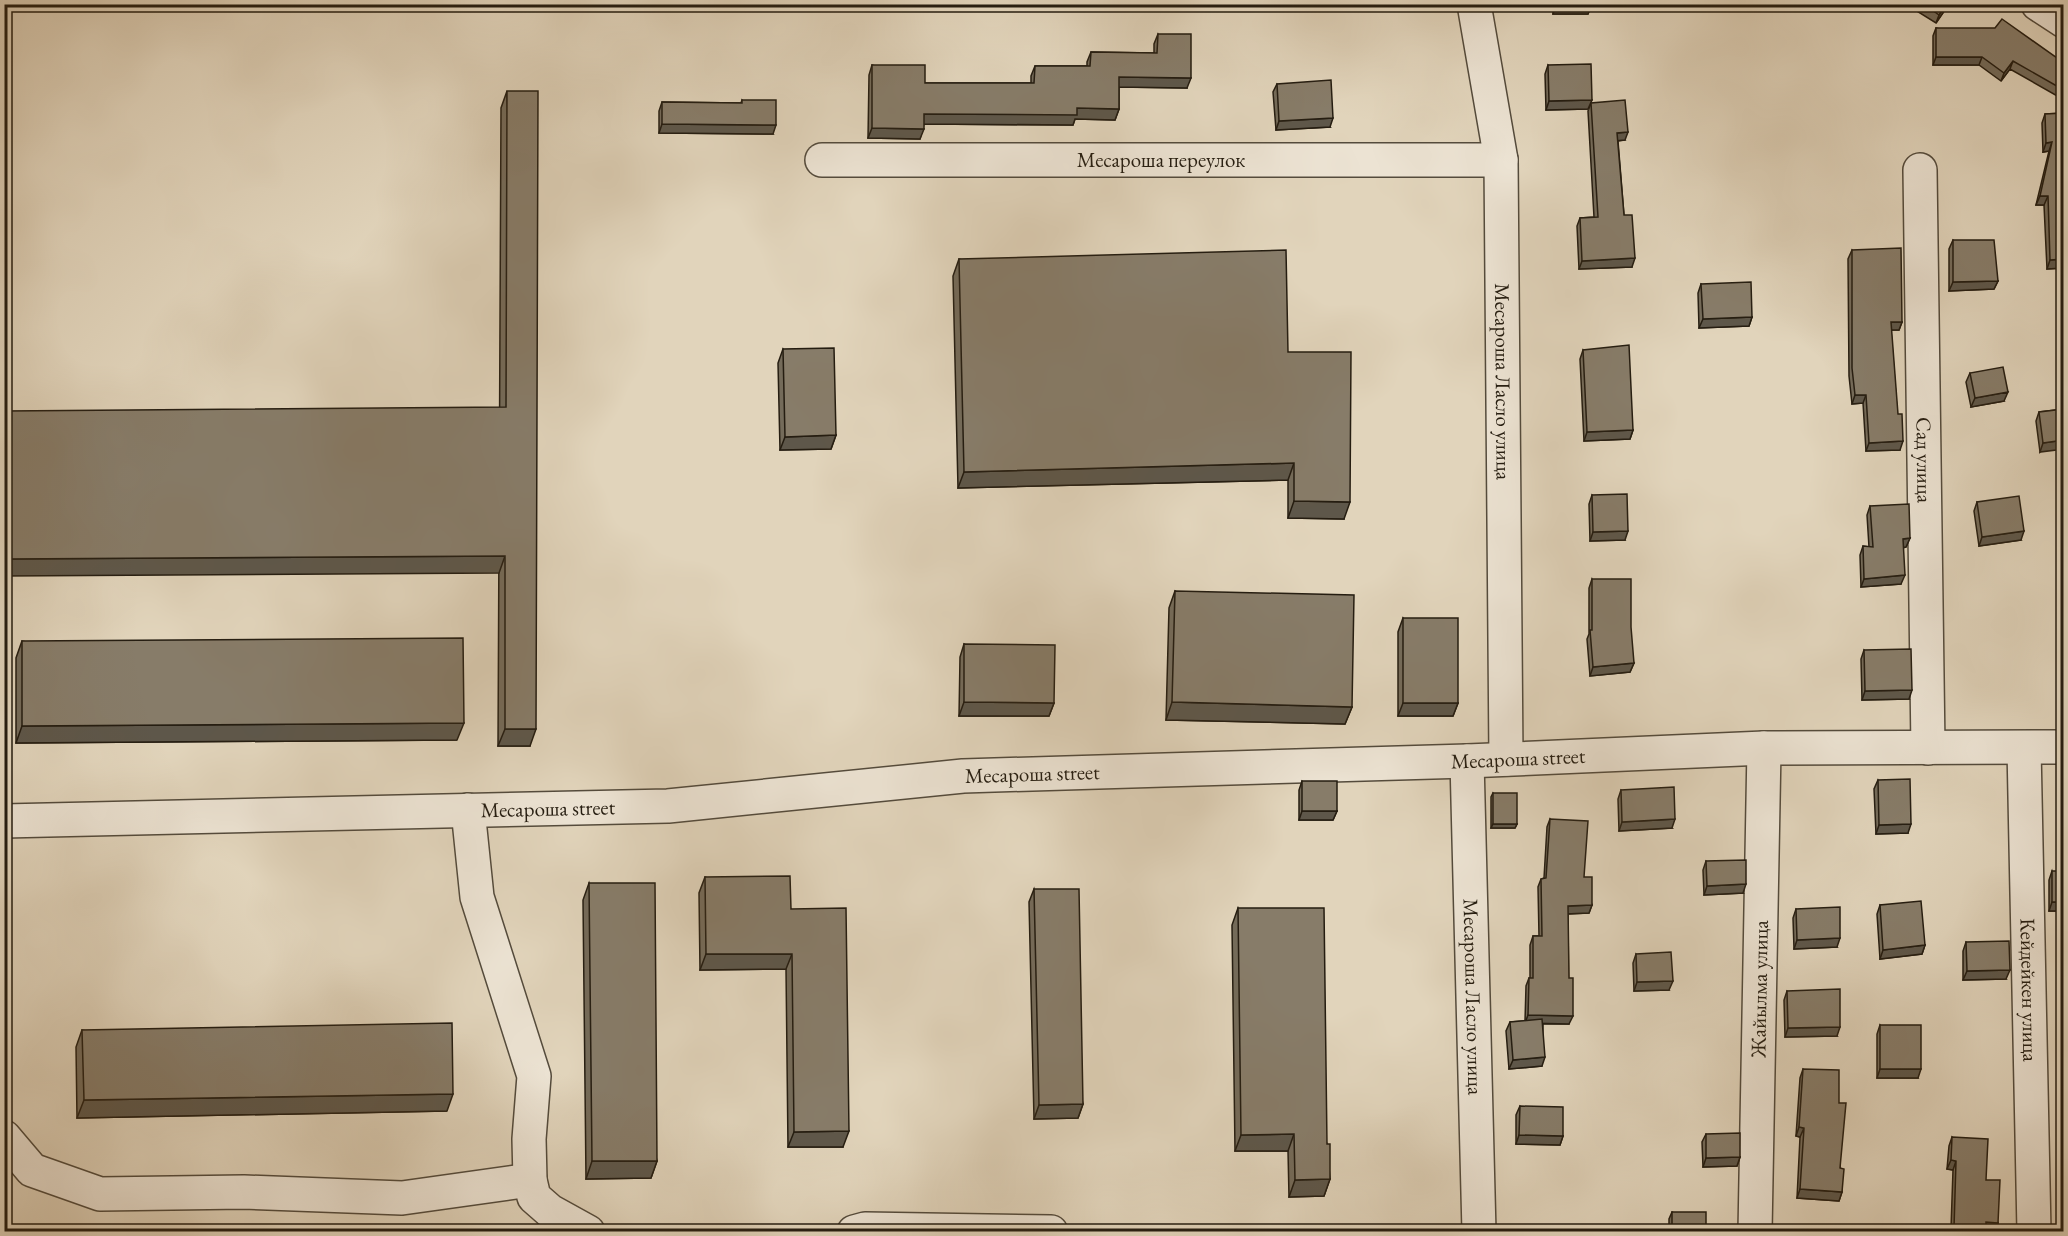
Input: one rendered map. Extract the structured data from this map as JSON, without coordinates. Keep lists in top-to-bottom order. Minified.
{"streets":{"street":["Месароша переулок","Месароша Ласло улица","Сад улица","Месароша street","Жайылма улица","Кейдейкен улица"]},"crossings":[["Месароша переулок","Месароша Ласло улица"],["Месароша Ласло улица","Месароша street"],["Сад улица","Месароша street"],["Месароша street","Жайылма улица"],["Месароша street","Кейдейкен улица"]]}
